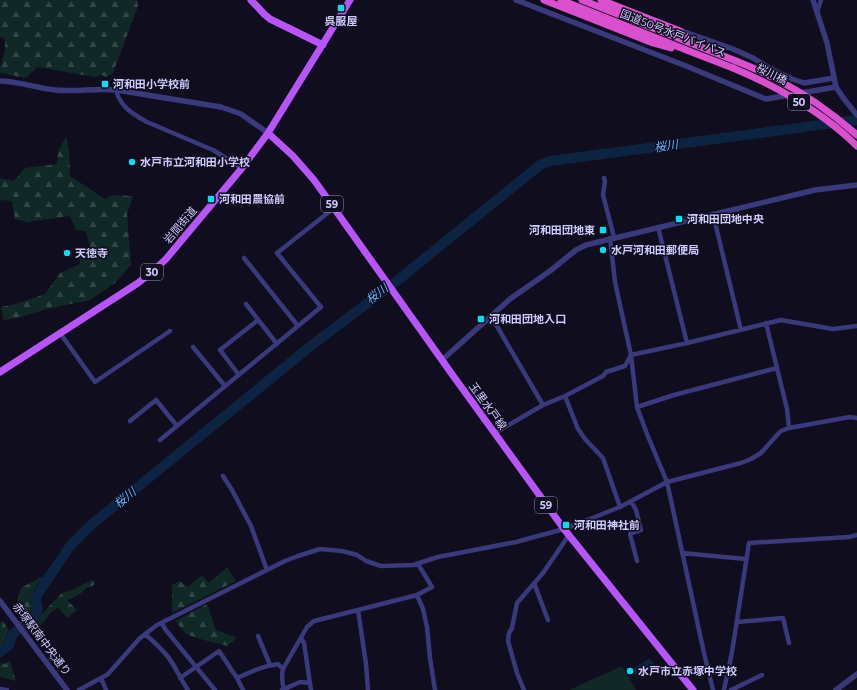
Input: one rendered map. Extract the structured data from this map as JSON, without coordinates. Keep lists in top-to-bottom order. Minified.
{"streets":{"highway":["国道50号水戸バイパス","桜川橋","50"],"main road":["59","岩間街道","30","玉里水戸線"],"street":["赤塚駅南中央通り"]},"crossings":[["国道50号水戸バイパス","桜川橋"],["岩間街道","玉里水戸線"]],"water":["桜川"],"places":{"transit":["呉服屋","河和田小学校前","河和田農協前","河和田団地中央","河和田団地東","河和田団地入口","河和田神社前"],"other":["水戸市立河和田小学校","水戸河和田郵便局","天徳寺","水戸市立赤塚中学校"]}}
